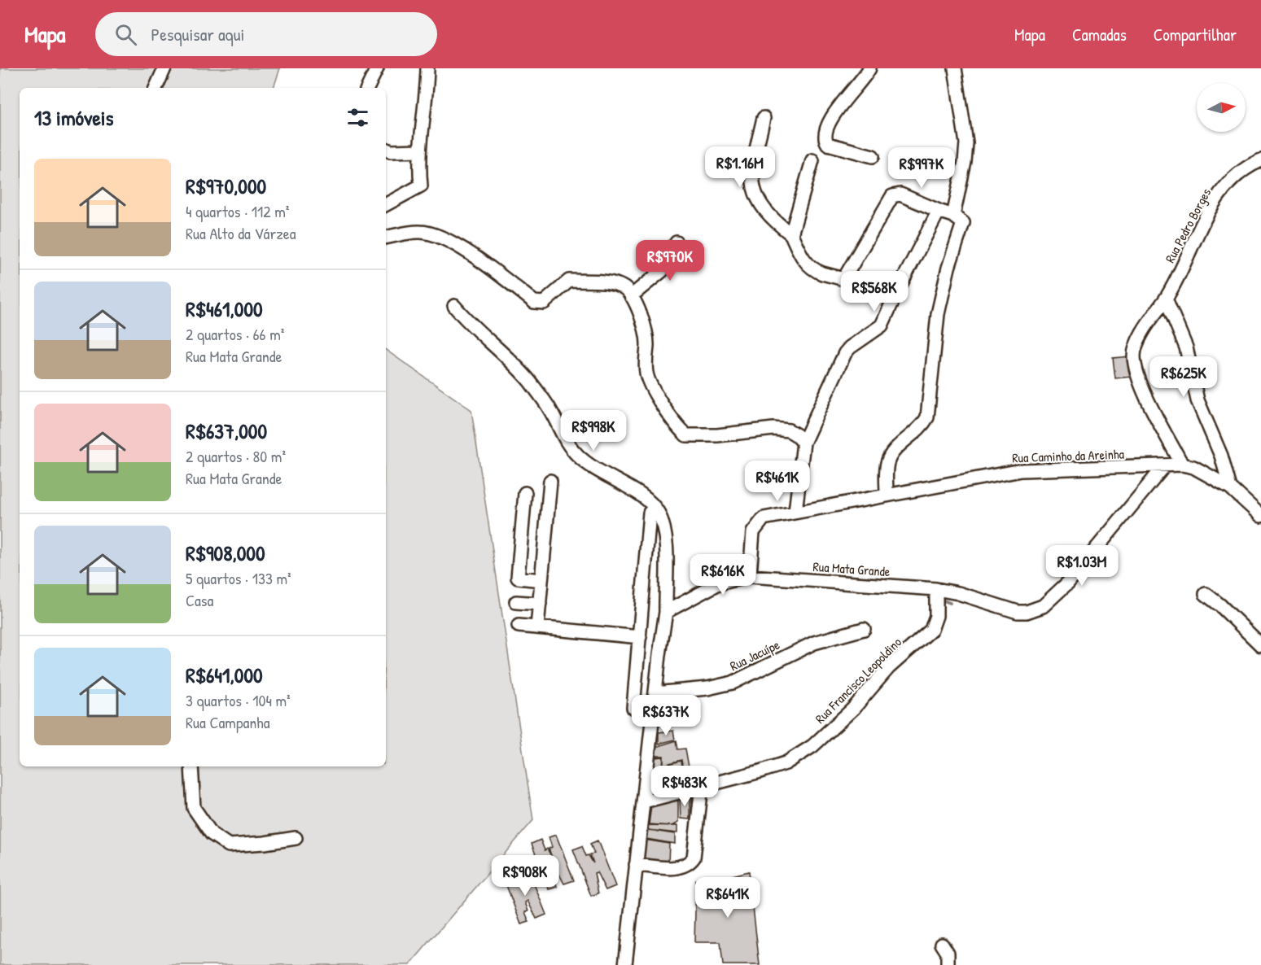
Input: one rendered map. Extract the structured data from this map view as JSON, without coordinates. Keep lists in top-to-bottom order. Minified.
{"streets":{"street":["Rua Pedro Borges","Rua Caminho da Areinha","Rua Mata Grande","Rua Jacuípe","Rua Francisco Leopoldino"]},"crossings":[["Rua Pedro Borges","Rua Caminho da Areinha"],["Rua Caminho da Areinha","Rua Mata Grande"],["Rua Mata Grande","Rua Francisco Leopoldino"]],"north":"right","page":{"header":"Mapa","search":"Pesquisar aqui","nav":["Mapa","Camadas","Compartilhar"],"heading":"13 imóveis","price":["R$1.16M","R$997K","R$970K","R$568K","R$625K","R$998K","R$461K","R$1.03M","R$616K","R$637K","R$483K","R$908K","R$641K"],"list":[{"name":"R$970,000","note":"4 quartos · 112 m² · Rua Alto da Várzea"},{"name":"R$461,000","note":"2 quartos · 66 m² · Rua Mata Grande"},{"name":"R$637,000","note":"2 quartos · 80 m² · Rua Mata Grande"},{"name":"R$908,000","note":"5 quartos · 133 m² · Casa"},{"name":"R$641,000","note":"3 quartos · 104 m² · Rua Campanha"}]}}
